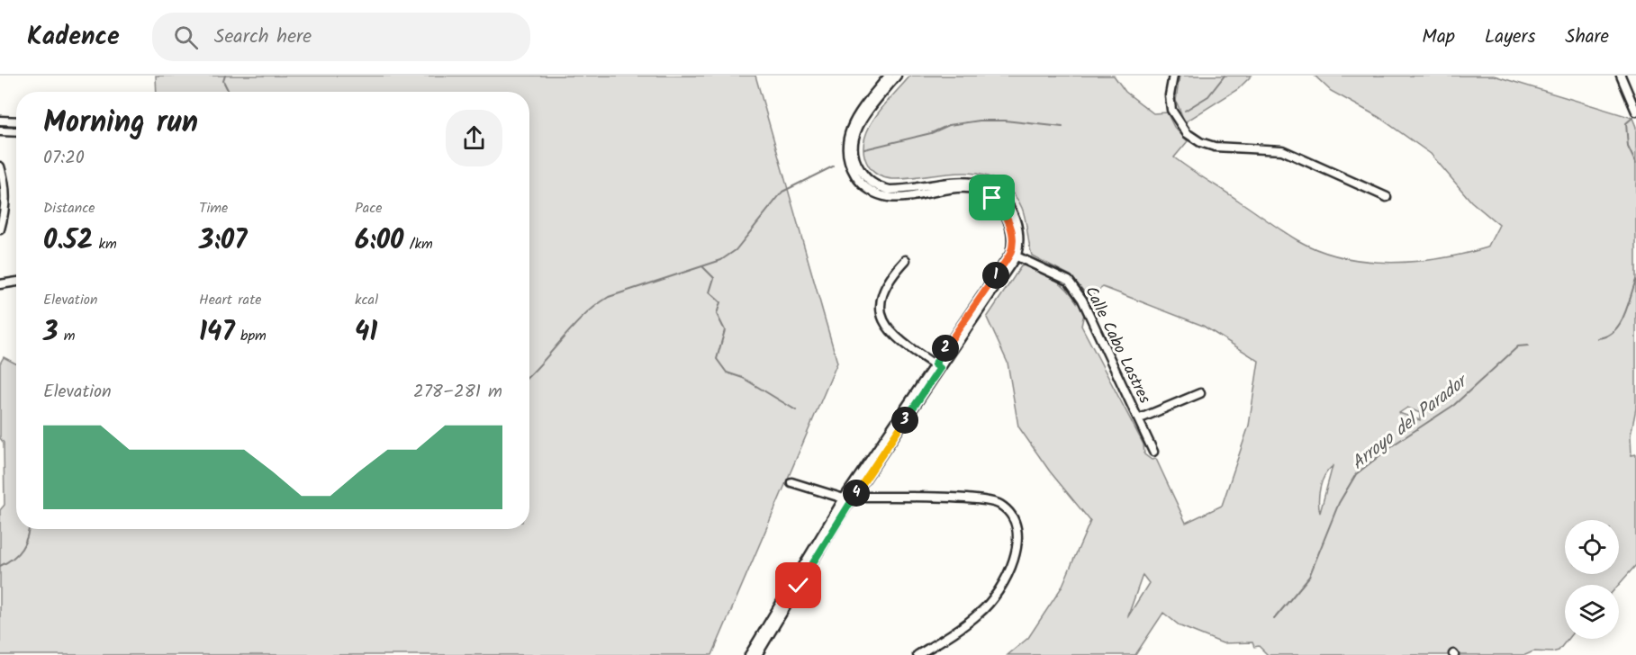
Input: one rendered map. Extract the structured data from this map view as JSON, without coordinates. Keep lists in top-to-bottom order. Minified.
{"streets":{"street":["Calle Cabo Lastres"]},"water":["Arroyo del Parador"],"page":{"header":"Kadence","search":"Search here","nav":["Map","Layers","Share"],"heading":["Morning run","07:20"],"stats":[["Distance","0.52 km"],["Time","3:07"],["Pace","6:00 /km"],["Elevation","3 m"],["Heart rate","147 bpm"],["kcal","41"]],"pins":["1","2","3","4"],"chart":["Elevation","278–281 m"]}}
